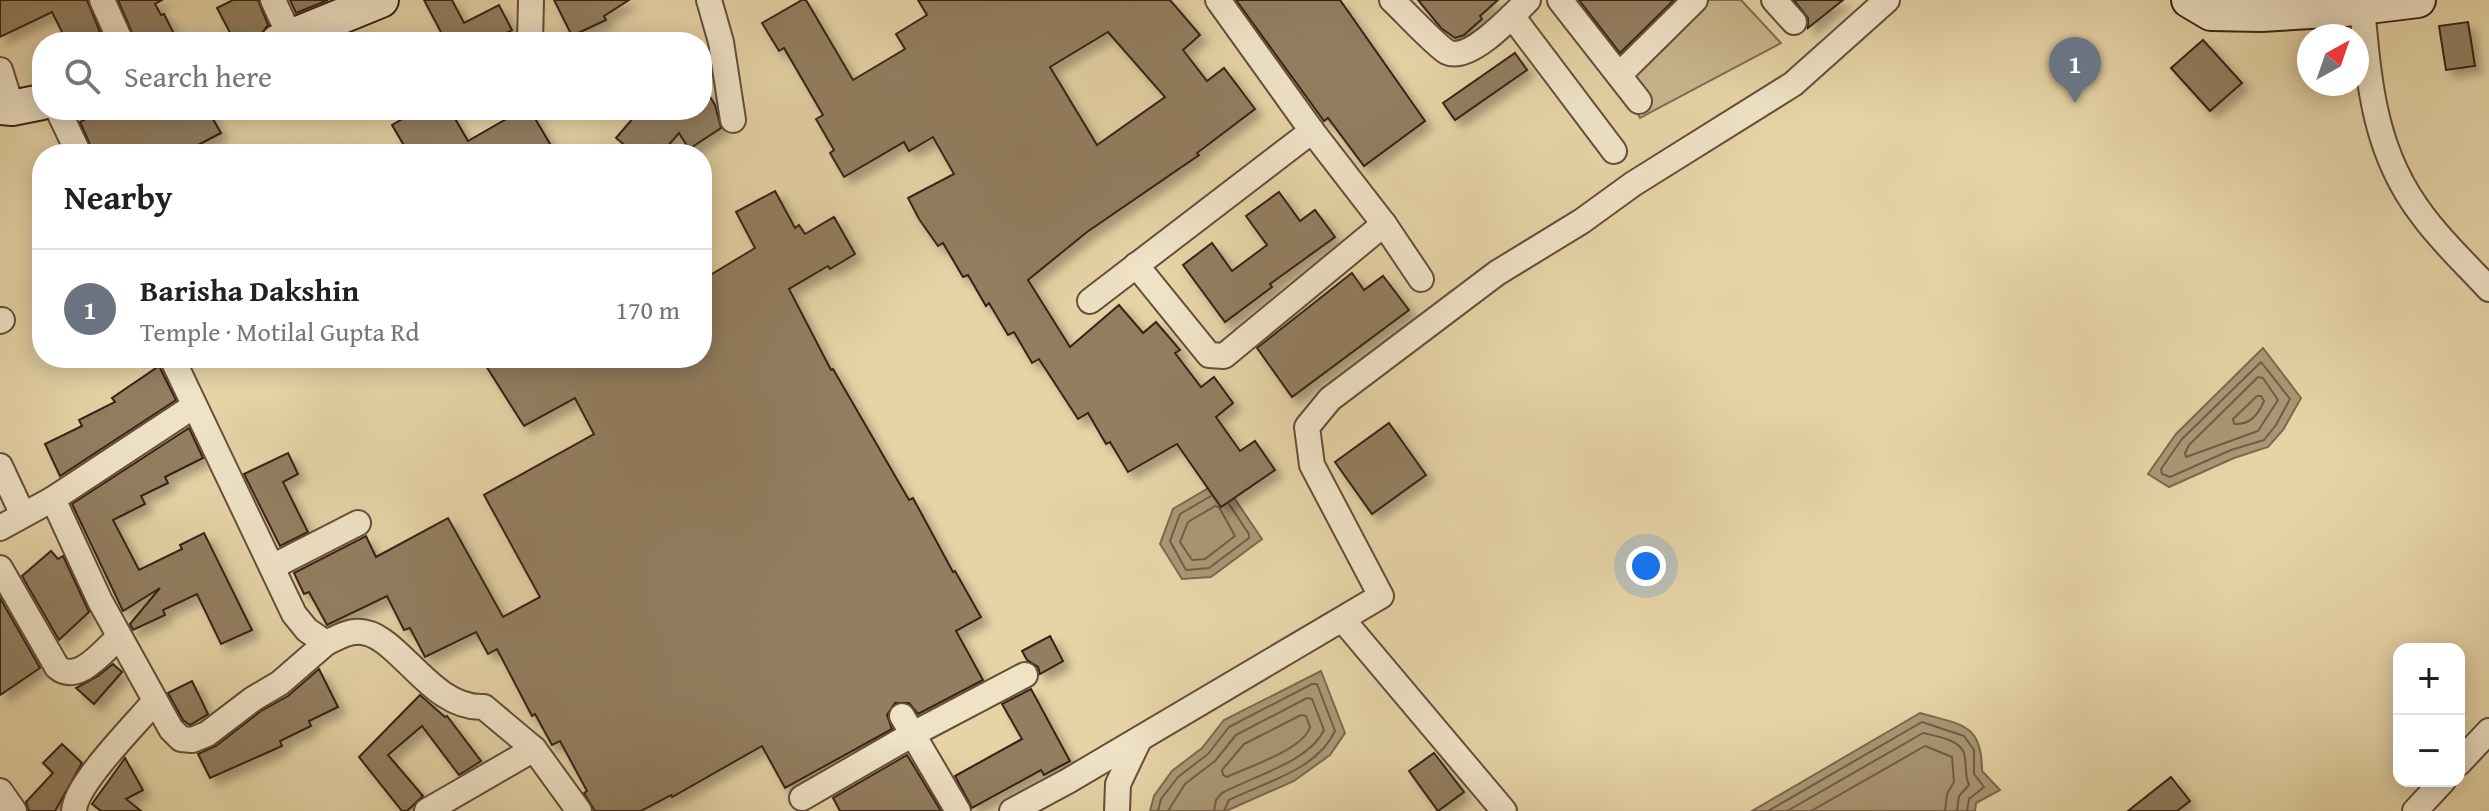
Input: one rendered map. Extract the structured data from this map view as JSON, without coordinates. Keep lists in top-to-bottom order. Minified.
{"north":"top right","page":{"search":"Search here","pins":"1","heading":"Nearby","list":[{"mark":"1","name":"Barisha Dakshin","note":"Temple · Motilal Gupta Rd","value":"170 m"}],"map_buttons":["+","−"]}}
